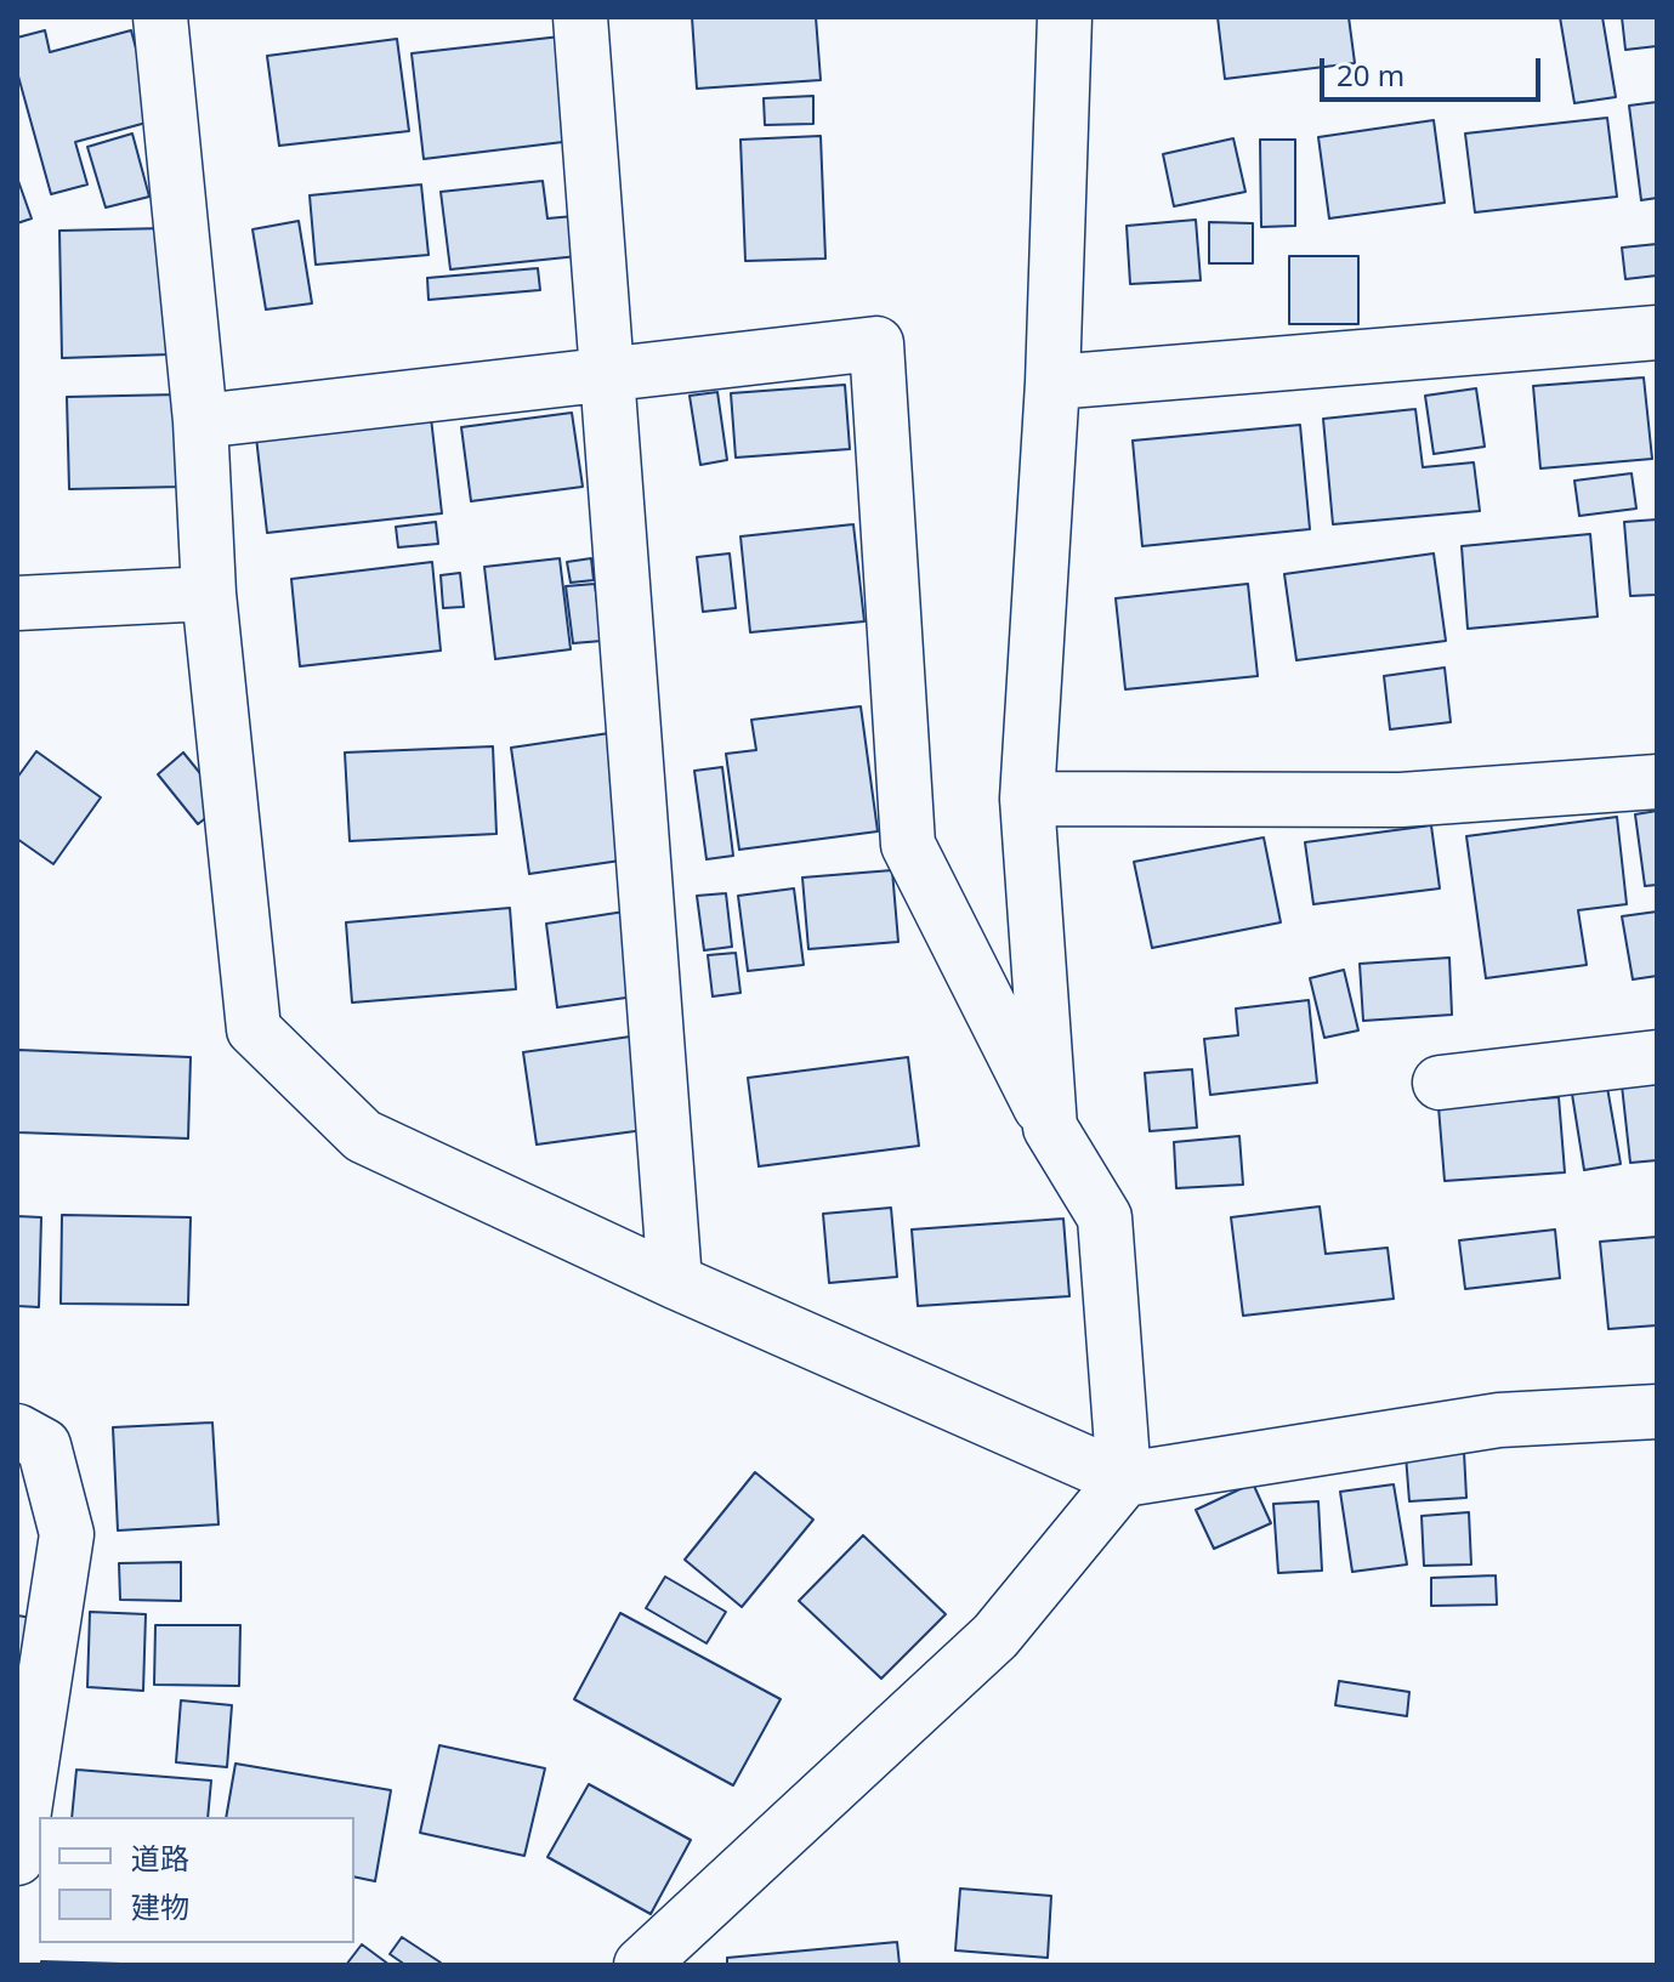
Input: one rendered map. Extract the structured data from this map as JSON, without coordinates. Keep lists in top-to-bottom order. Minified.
{"legend":["道路","建物"],"scale_bar":"20 m"}
